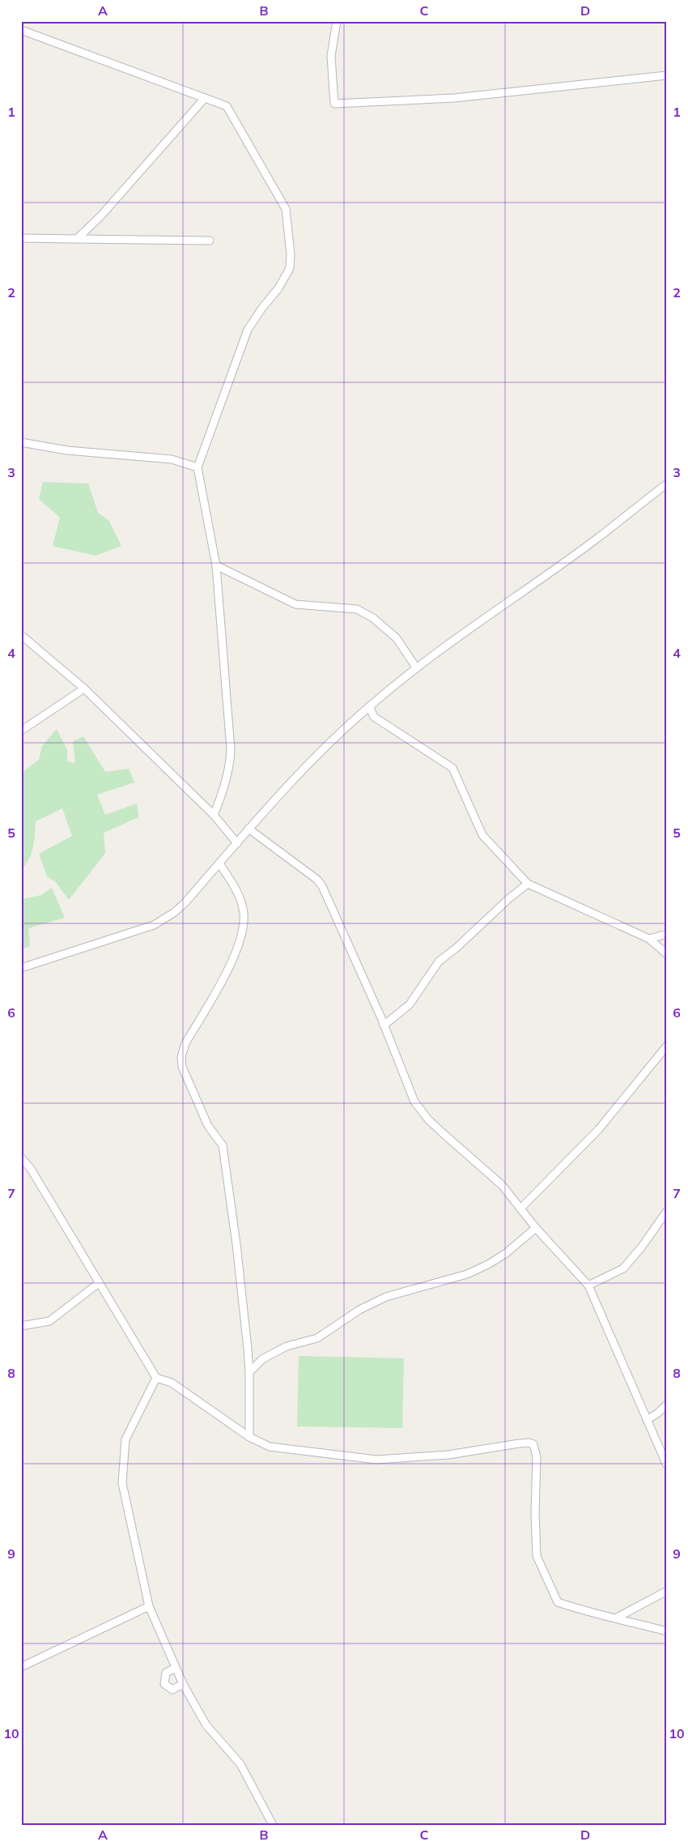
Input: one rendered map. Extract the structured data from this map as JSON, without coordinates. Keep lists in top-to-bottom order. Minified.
{"grid":{"columns":["A","B","C","D"],"rows":["1","2","3","4","5","6","7","8","9","10"]}}
